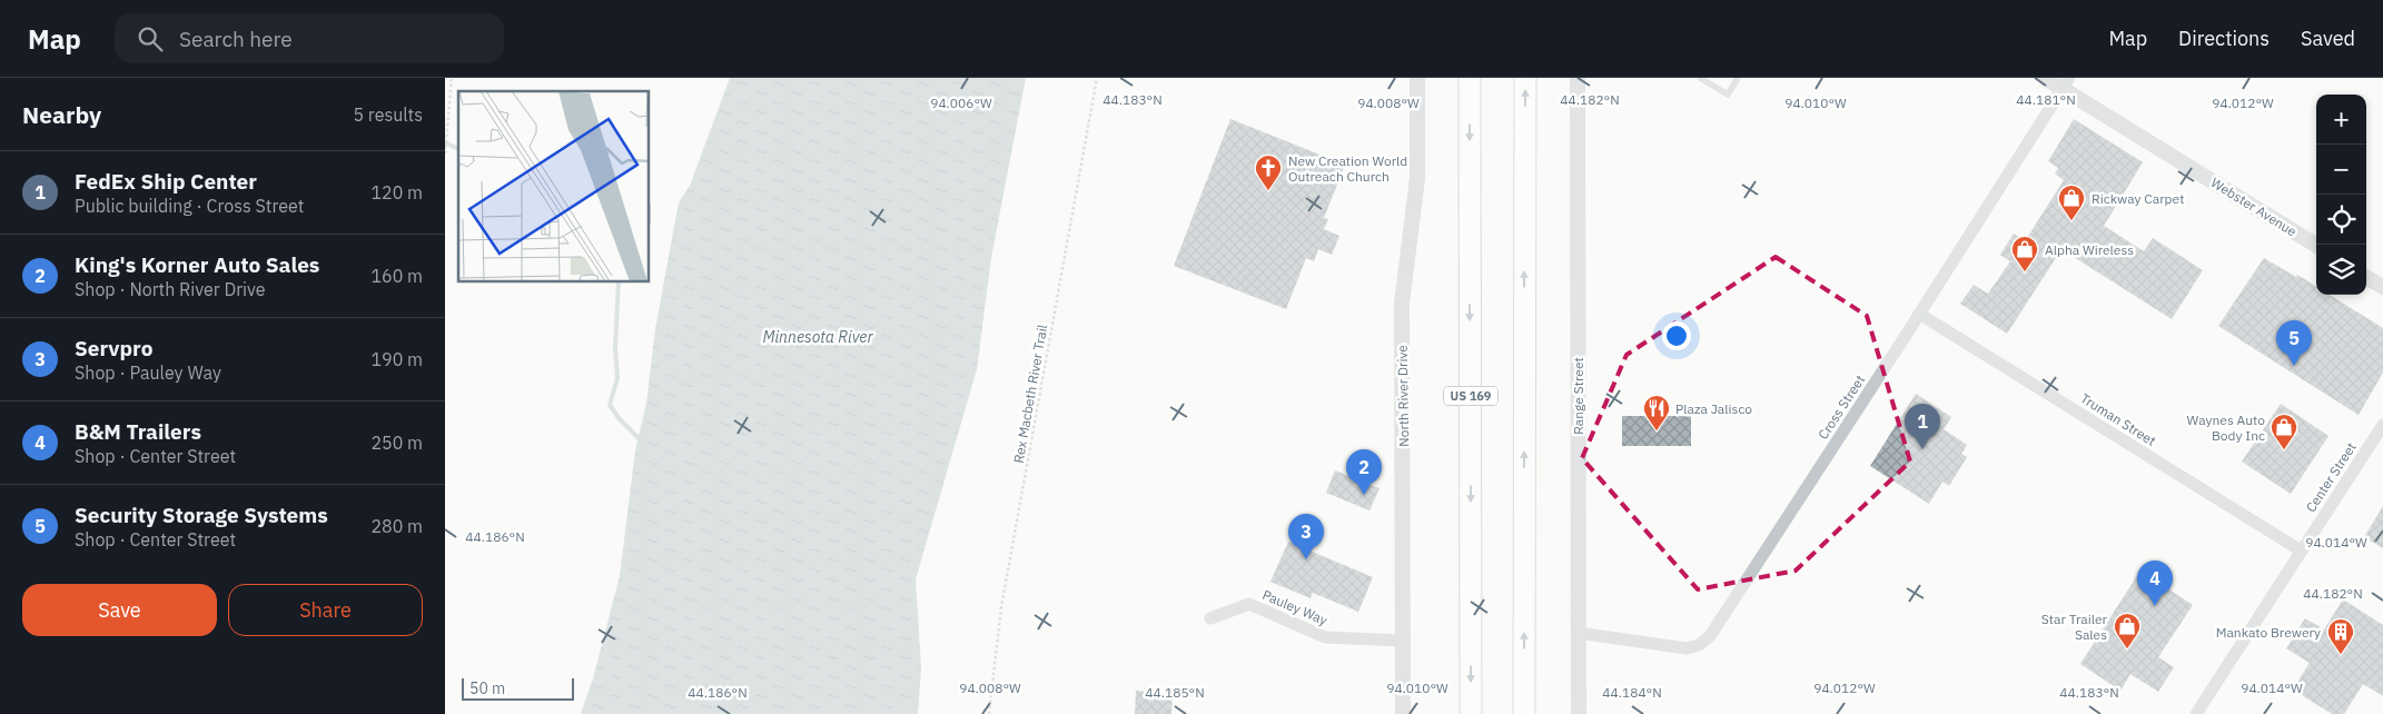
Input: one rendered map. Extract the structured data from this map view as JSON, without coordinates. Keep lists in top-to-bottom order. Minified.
{"streets":{"highway":["US 169"],"street":["Webster Avenue","North River Drive","Range Street","Cross Street","Truman Street","Center Street","Pauley Way"],"path":["Rex Macbeth River Trail"]},"crossings":[["Webster Avenue","Cross Street"],["North River Drive","Pauley Way"],["Range Street","Cross Street"],["Cross Street","Truman Street"],["Truman Street","Center Street"]],"water":["Minnesota River"],"places":{"church":["New Creation World Outreach Church"],"shop":["Rickway Carpet","Alpha Wireless","Waynes Auto Body Inc","Star Trailer Sales"],"restaurant":["Plaza Jalisco"],"building":["Mankato Brewery"]},"scale_bar":"50 m","page":{"header":"Map","search":"Search here","nav":["Map","Directions","Saved"],"heading":["Nearby","5 results"],"map_buttons":["+","−"],"list":[{"mark":"1","name":"FedEx Ship Center","note":"Public building · Cross Street","value":"120 m"},{"mark":"2","name":"King's Korner Auto Sales","note":"Shop · North River Drive","value":"160 m"},{"mark":"3","name":"Servpro","note":"Shop · Pauley Way","value":"190 m"},{"mark":"4","name":"B&M Trailers","note":"Shop · Center Street","value":"250 m"},{"mark":"5","name":"Security Storage Systems","note":"Shop · Center Street","value":"280 m"}],"pins":["5","1","2","3","4"],"buttons":["Save","Share"],"scale":"50 m"},"coordinates":["44.183°N","44.182°N","44.181°N","94.006°W","94.008°W","94.010°W","94.012°W","44.186°N","94.014°W","44.185°N","44.184°N"]}
